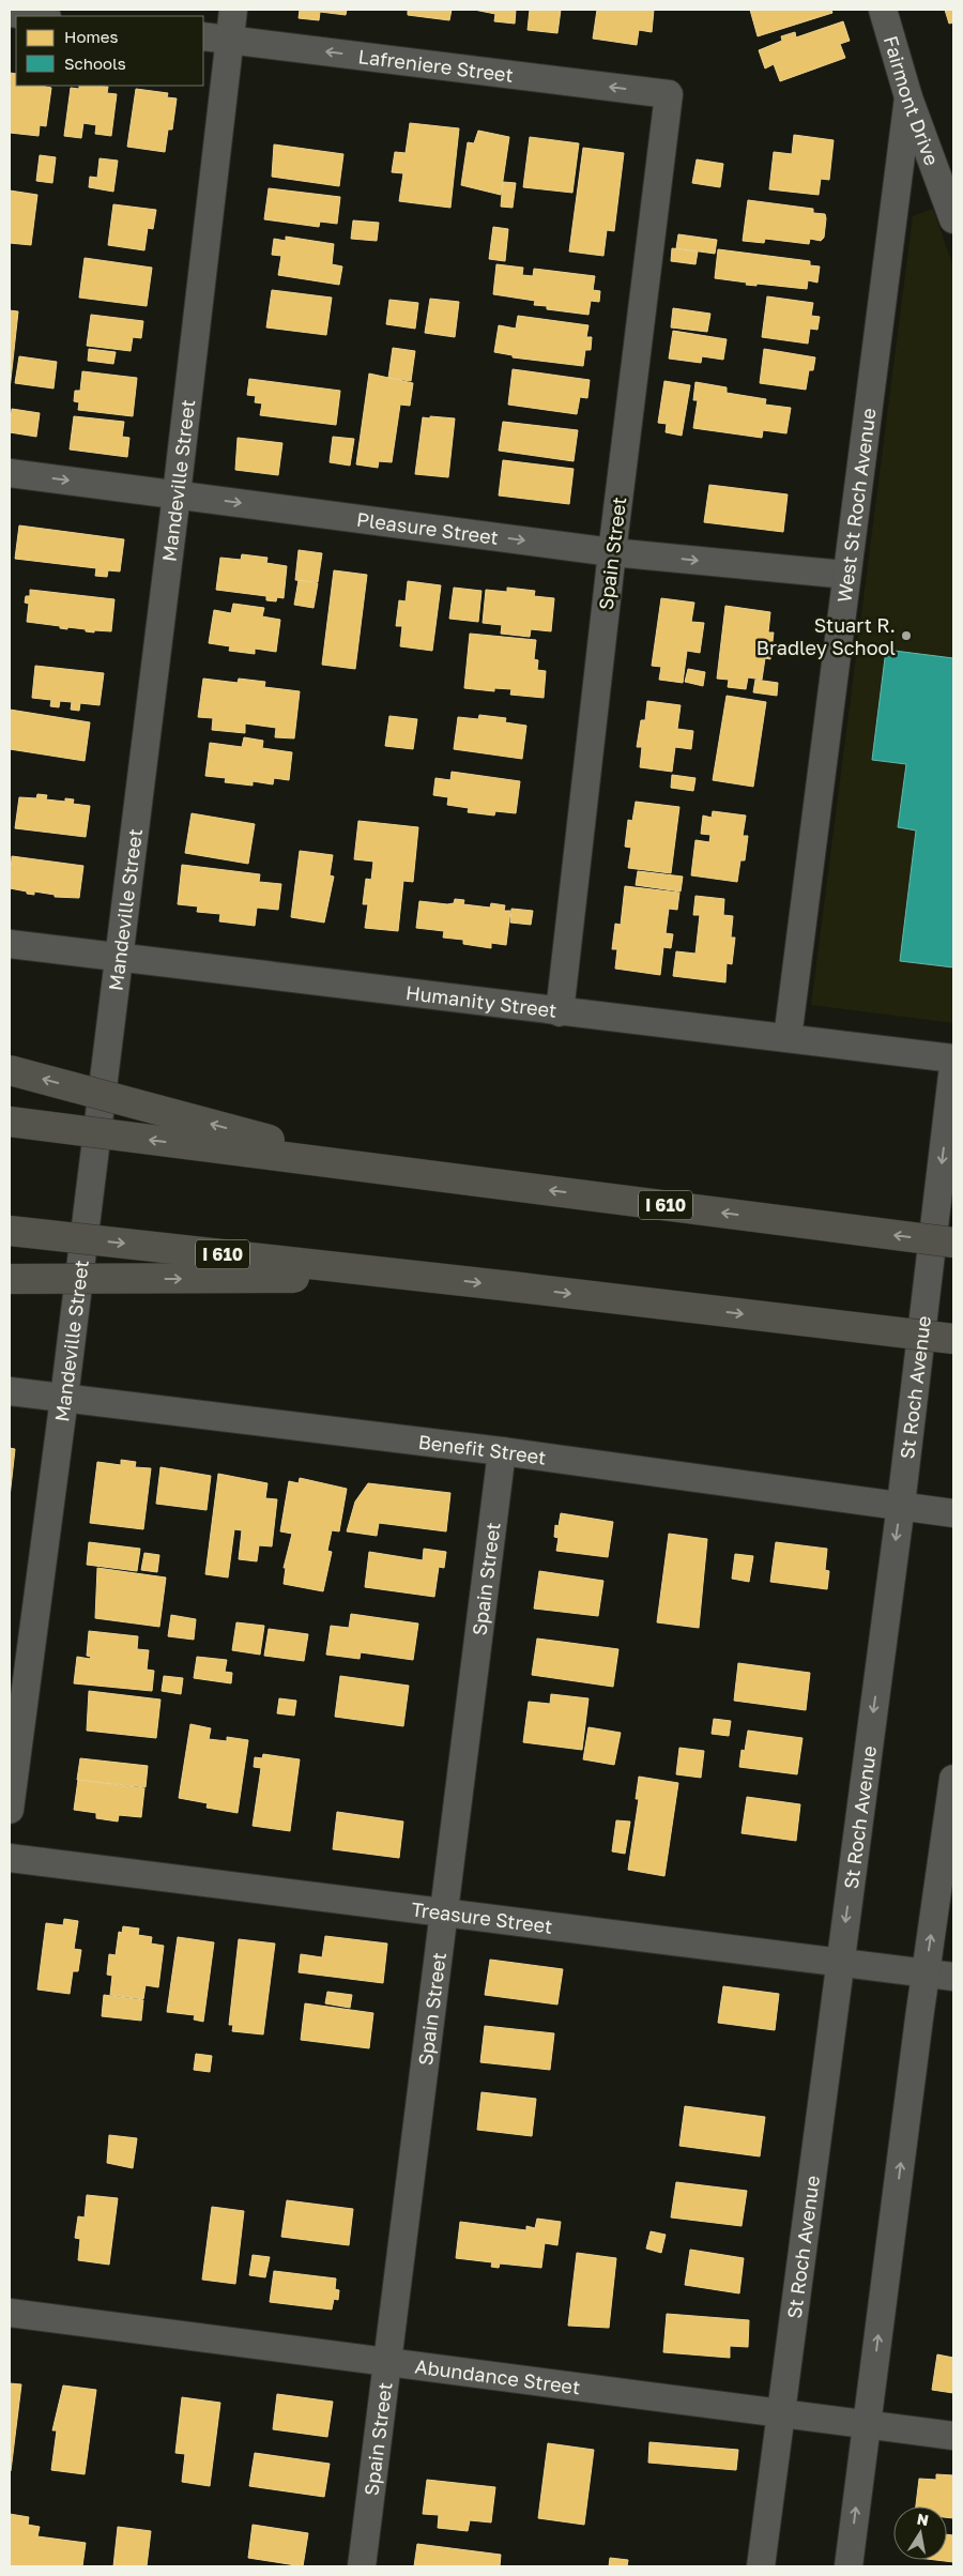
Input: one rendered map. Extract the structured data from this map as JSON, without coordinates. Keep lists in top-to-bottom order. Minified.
{"streets":{"highway":["I 610"],"street":["Lafreniere Street","Fairmont Drive","Mandeville Street","West St Roch Avenue","Pleasure Street","Spain Street","Humanity Street","St Roch Avenue","Benefit Street","Treasure Street","Abundance Street"]},"crossings":[["Lafreniere Street","Mandeville Street"],["Lafreniere Street","Spain Street"],["Fairmont Drive","West St Roch Avenue"],["Mandeville Street","Pleasure Street"],["Mandeville Street","Humanity Street"],["Mandeville Street","Benefit Street"],["West St Roch Avenue","Pleasure Street"],["West St Roch Avenue","Humanity Street"],["Pleasure Street","Spain Street"],["Spain Street","Humanity Street"],["Spain Street","Benefit Street"],["Spain Street","Treasure Street"],["Spain Street","Abundance Street"],["St Roch Avenue","Benefit Street"],["St Roch Avenue","Treasure Street"],["St Roch Avenue","Abundance Street"]],"one_way":["Lafreniere Street","Pleasure Street","St Roch Avenue"],"places":["Stuart R. Bradley School"],"legend":["Homes","Schools"],"north":"top"}
